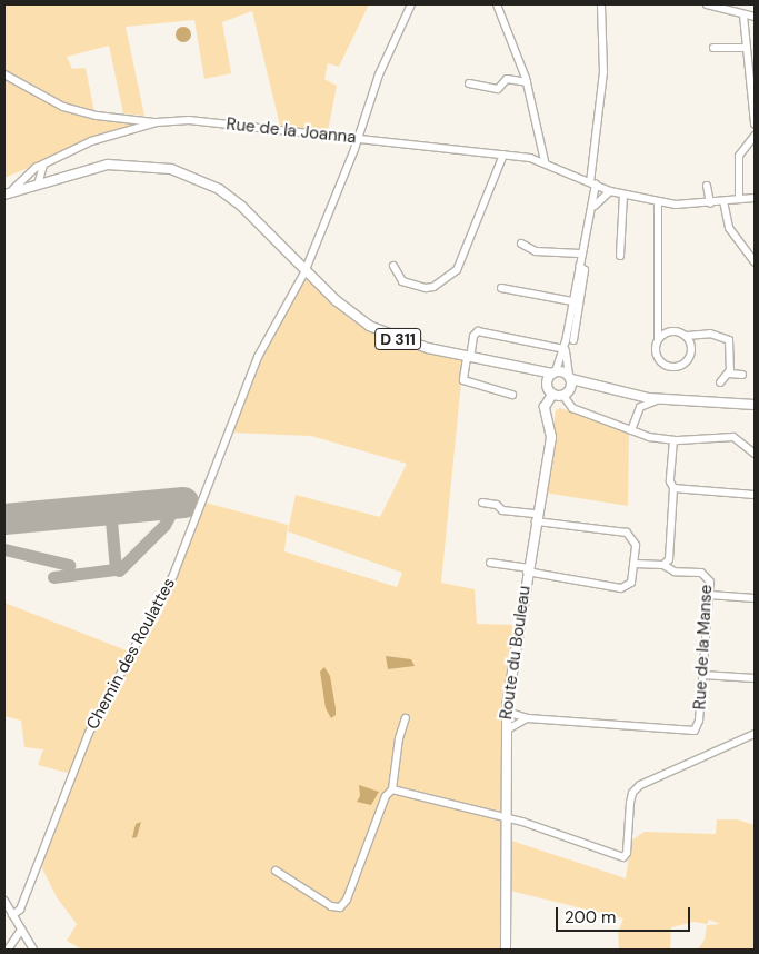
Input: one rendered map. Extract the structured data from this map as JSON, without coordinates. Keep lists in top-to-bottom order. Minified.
{"streets":{"main road":["D 311","Route du Bouleau"],"street":["Rue de la Joanna","Rue de la Manse","Chemin des Roulattes"]},"crossings":[["Rue de la Joanna","D 311"],["Rue de la Joanna","Chemin des Roulattes"],["D 311","Chemin des Roulattes"]],"scale_bar":"200 m"}
